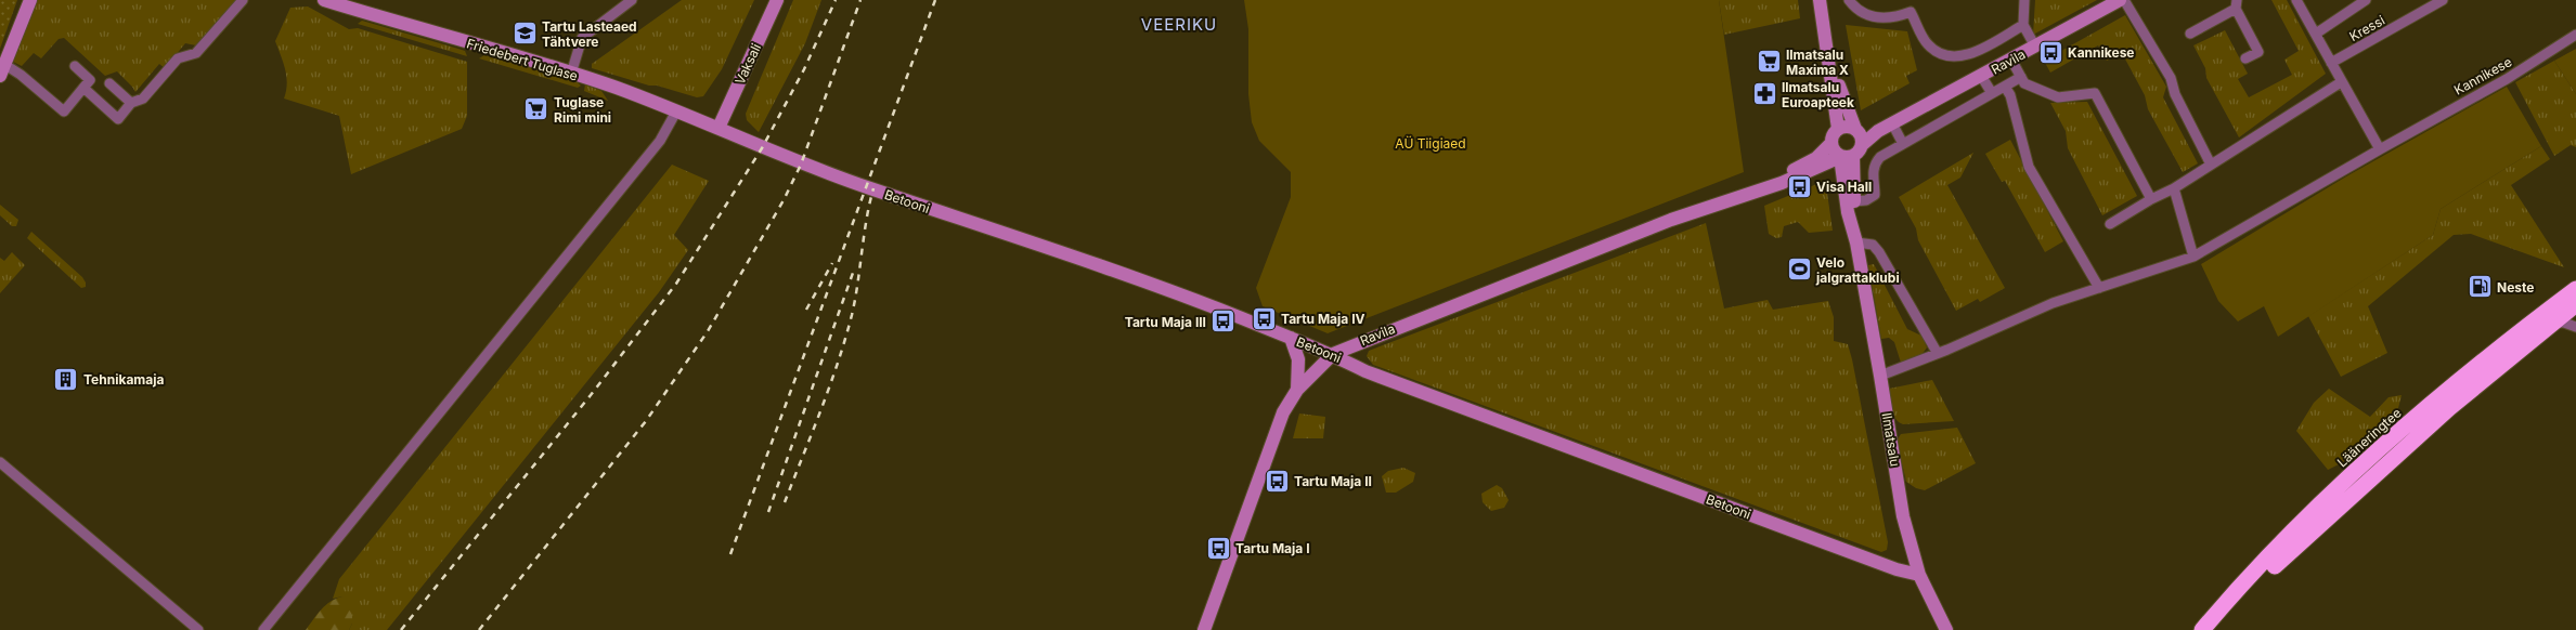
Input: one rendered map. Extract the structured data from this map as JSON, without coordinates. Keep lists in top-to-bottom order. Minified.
{"streets":{"highway":["Lääneringtee"],"street":["Kressi","Friedebert Tuglase","Ravila","Vaksali","Kannikese","Betooni","Ilmatsalu"]},"crossings":[["Friedebert Tuglase","Vaksali"],["Friedebert Tuglase","Betooni"],["Ravila","Betooni"],["Ravila","Ilmatsalu"],["Vaksali","Betooni"],["Kannikese","Ilmatsalu"],["Betooni","Ilmatsalu"]],"districts":["VEERIKU"],"parks":["AÜ Tiigiaed"],"places":{"school or university":["Tartu Lasteaed Tähtvere"],"bus stop":["Kannikese","Visa Hall","Tartu Maja IV","Tartu Maja III","Tartu Maja II","Tartu Maja I"],"supermarket":["Ilmatsalu Maxima X","Tuglase Rimi mini"],"pharmacy":["Ilmatsalu Euroapteek"],"sports":["Velo jalgrattaklubi"],"fuel station":["Neste"],"building":["Tehnikamaja"]}}
